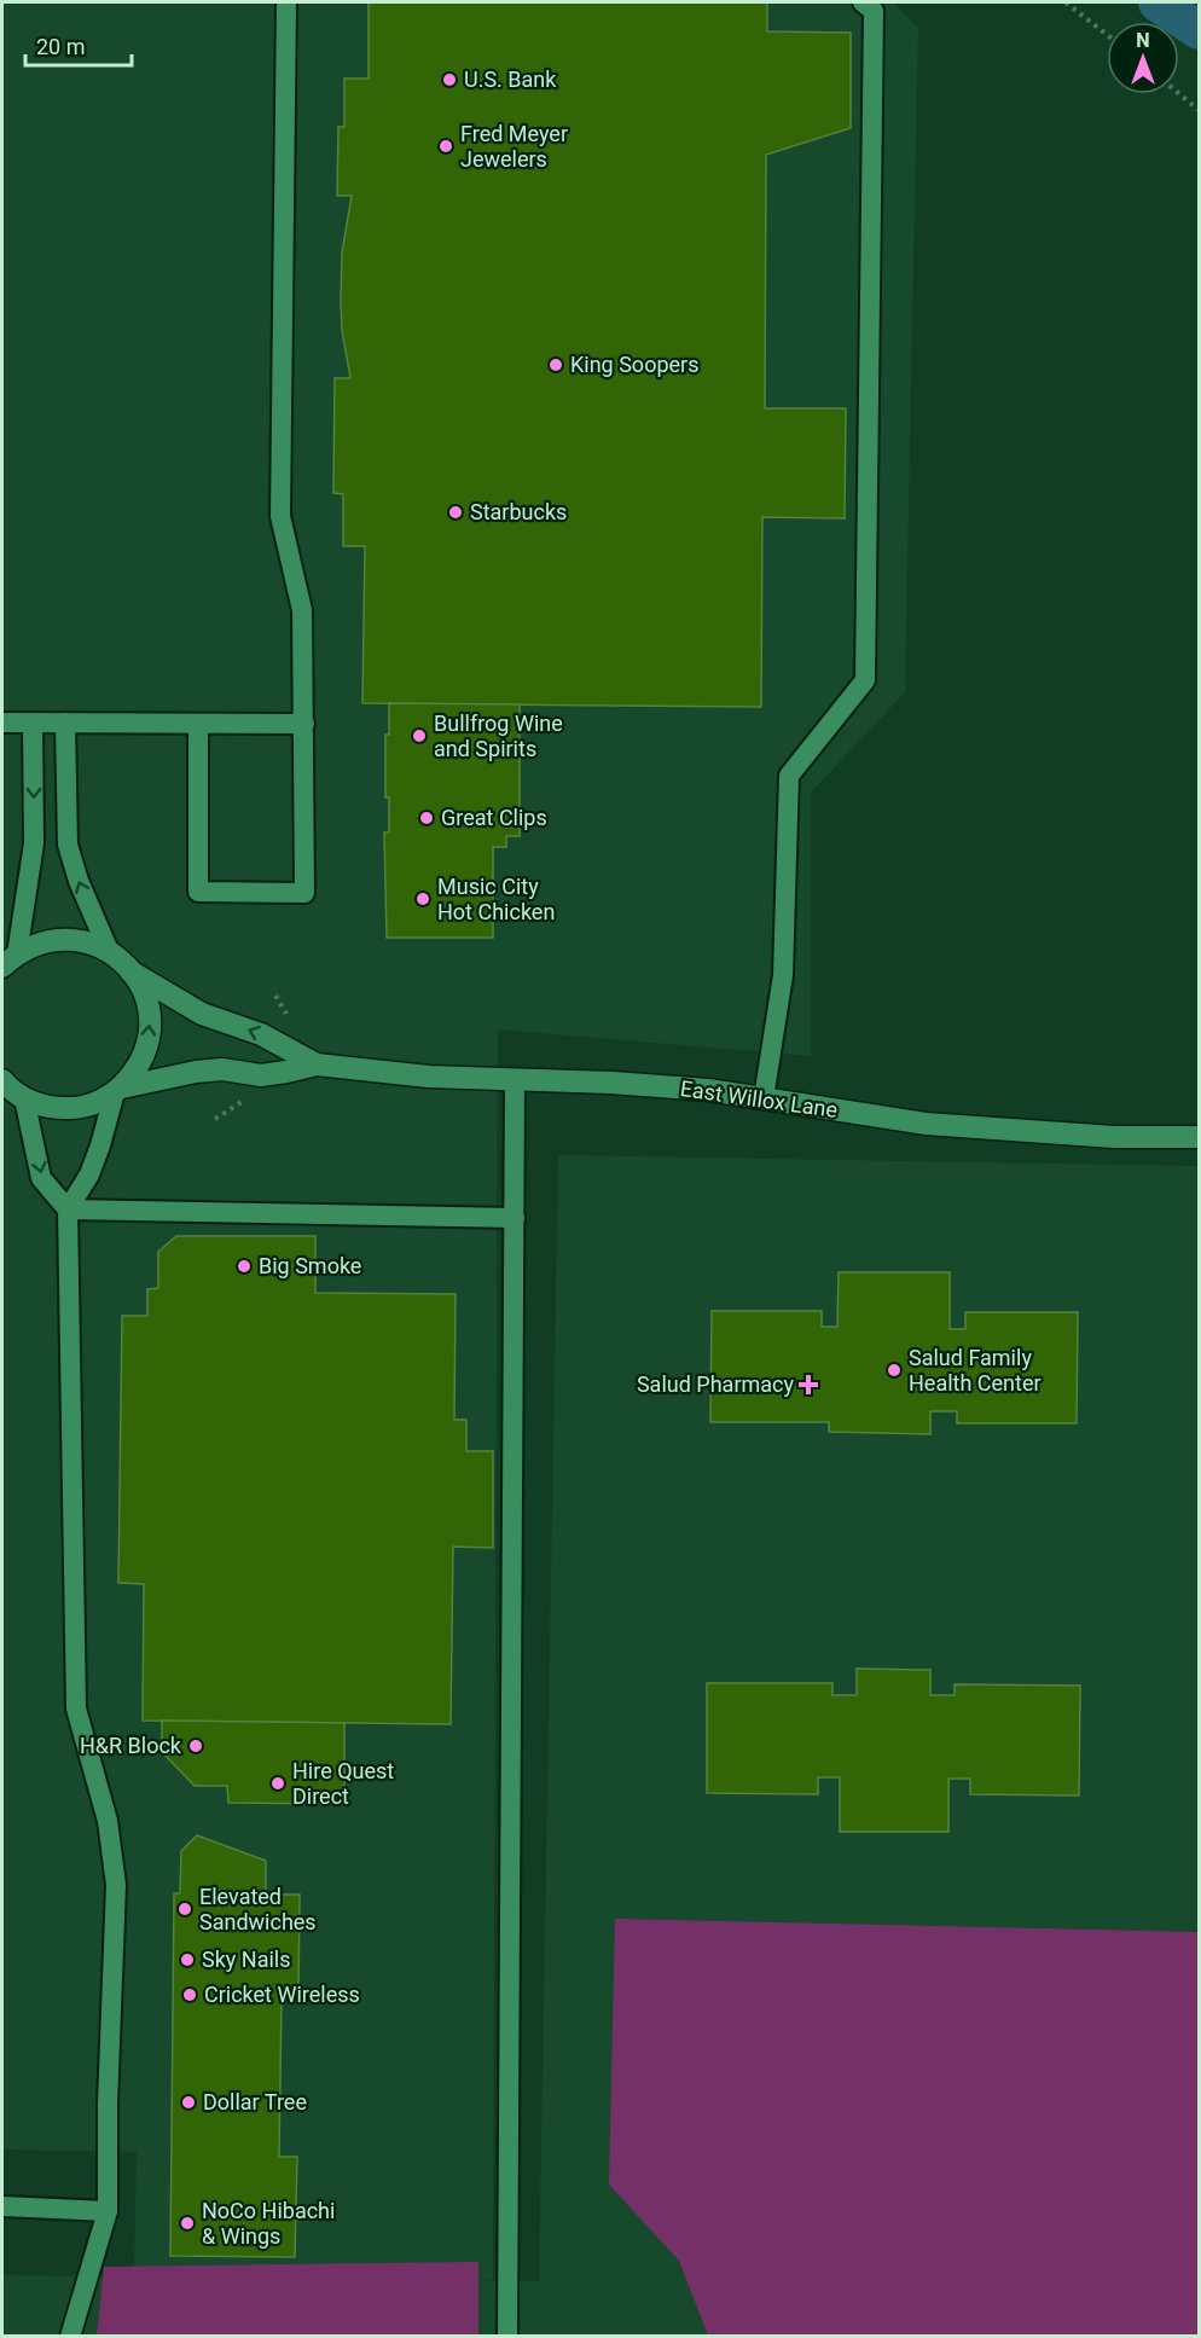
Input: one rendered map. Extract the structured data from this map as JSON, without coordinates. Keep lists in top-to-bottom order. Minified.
{"streets":{"main road":["East Willox Lane"]},"places":{"other":["U.S. Bank","Fred Meyer Jewelers","King Soopers","Starbucks","Bullfrog Wine and Spirits","Great Clips","Music City Hot Chicken","Big Smoke","Salud Family Health Center","H&R Block","Hire Quest Direct","Elevated Sandwiches","Sky Nails","Cricket Wireless","Dollar Tree","NoCo Hibachi & Wings"],"health":["Salud Pharmacy"]},"scale_bar":"20 m","north":"top"}
